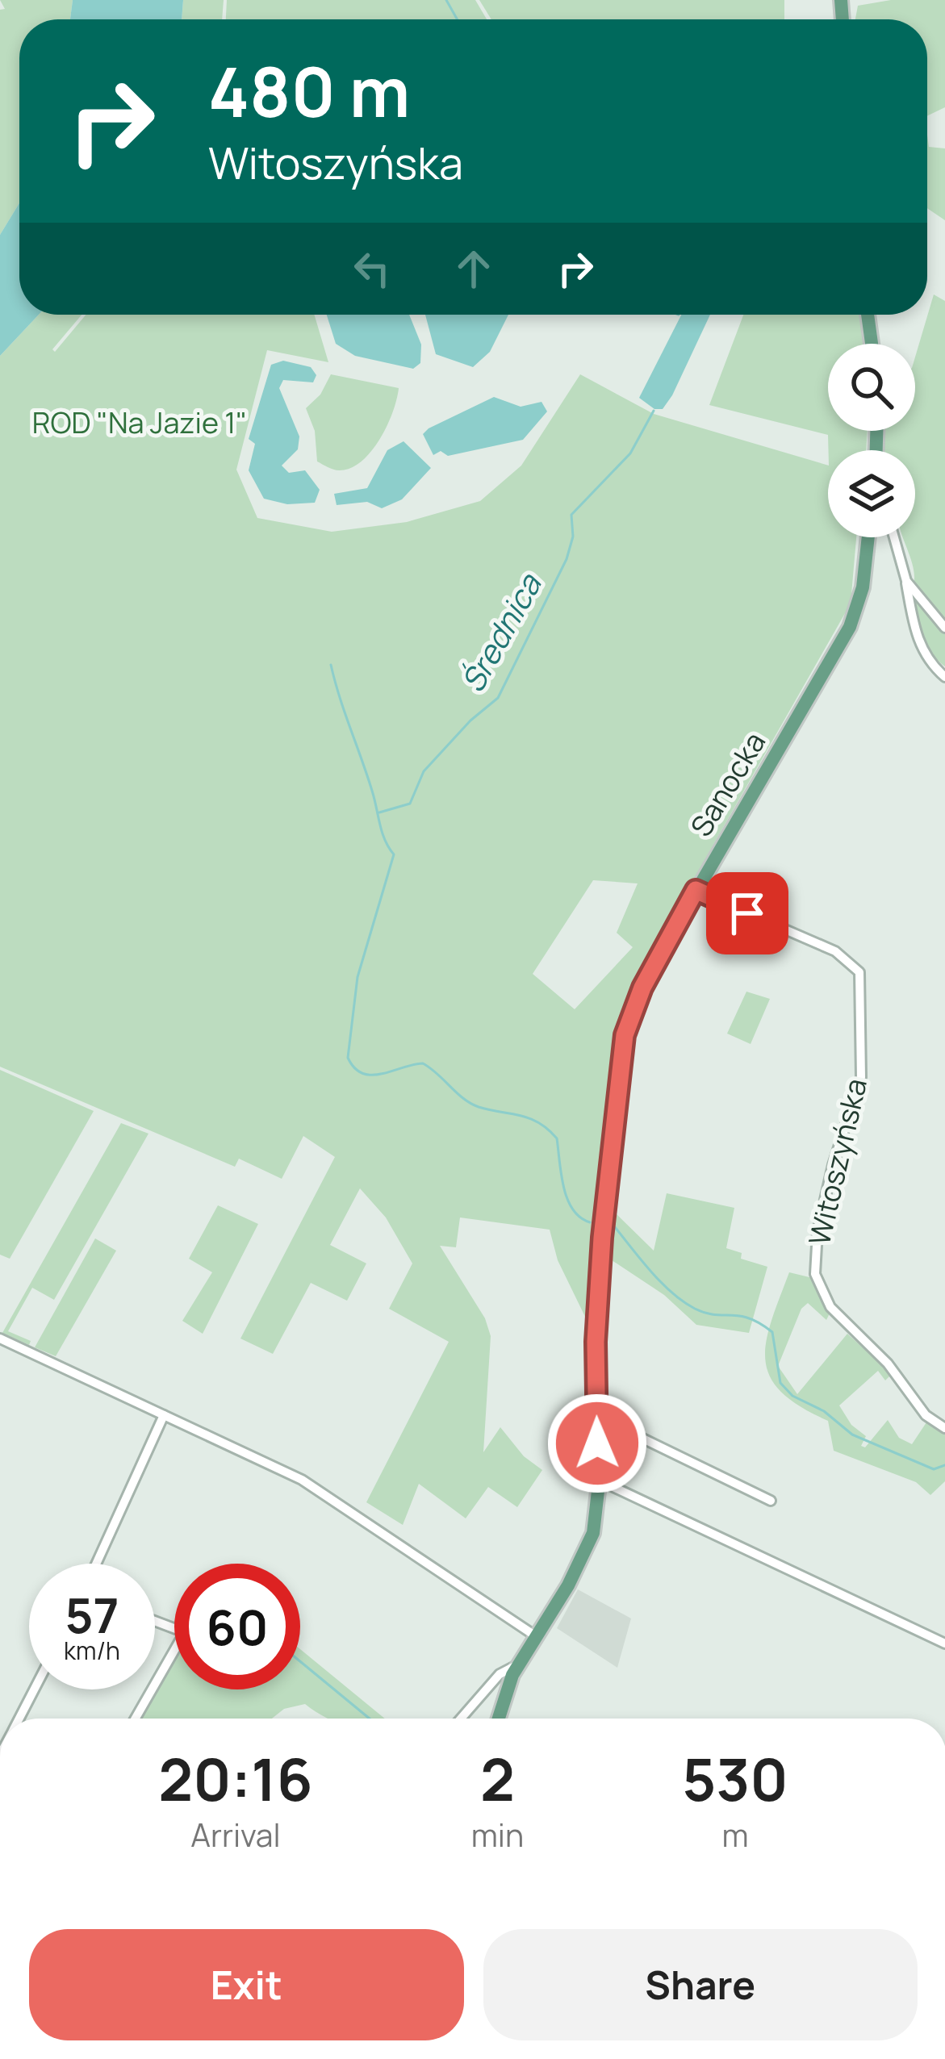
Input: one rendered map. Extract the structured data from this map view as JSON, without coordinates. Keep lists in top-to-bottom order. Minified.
{"streets":{"main road":["Sanocka"],"street":["Witoszyńska"]},"crossings":[["Sanocka","Witoszyńska"]],"water":["Średnica"],"parks":["ROD \"Na Jazie 1\""],"page":{"turn":["480 m","Witoszyńska"],"speed":"57 km/h","limit":"60","eta":["20:16","Arrival","2","min","530","m"],"buttons":["Exit","Share"]}}
